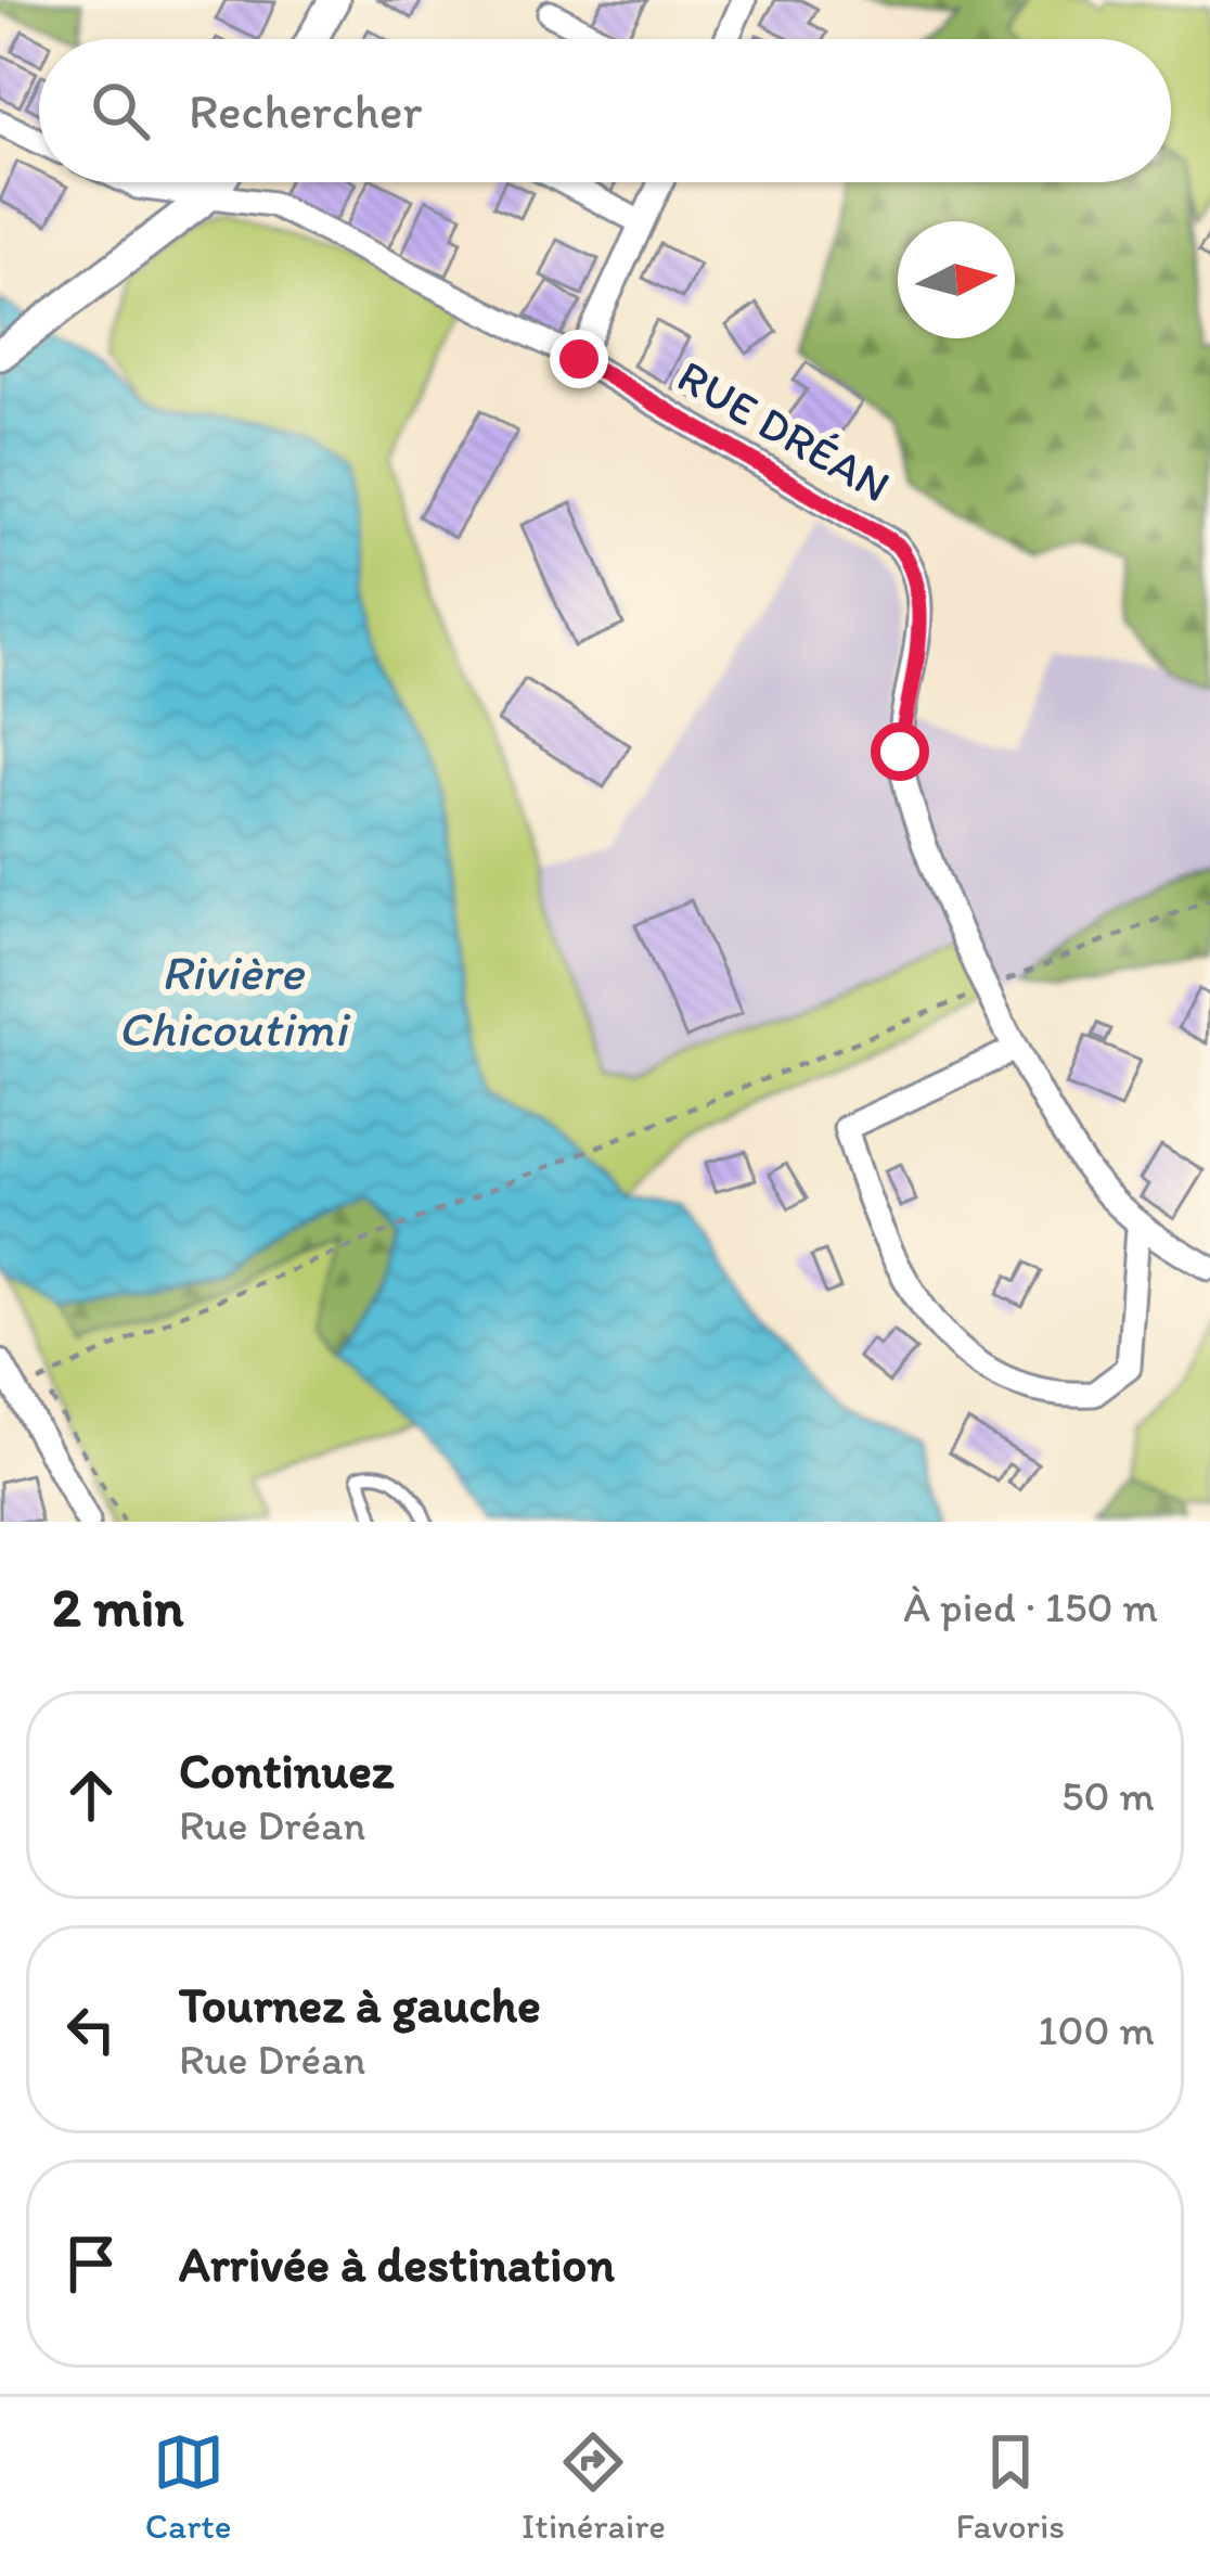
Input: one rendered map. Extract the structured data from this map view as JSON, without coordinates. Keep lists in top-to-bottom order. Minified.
{"streets":{"street":["RUE DRÉAN"]},"water":["Rivière Chicoutimi"],"north":"right","page":{"search":"Rechercher","heading":["2 min","À pied · 150 m"],"list":[["Continuez","Rue Dréan","50 m"],["Tournez à gauche","Rue Dréan","100 m"],"Arrivée à destination"],"nav":["Carte","Itinéraire","Favoris"]}}
